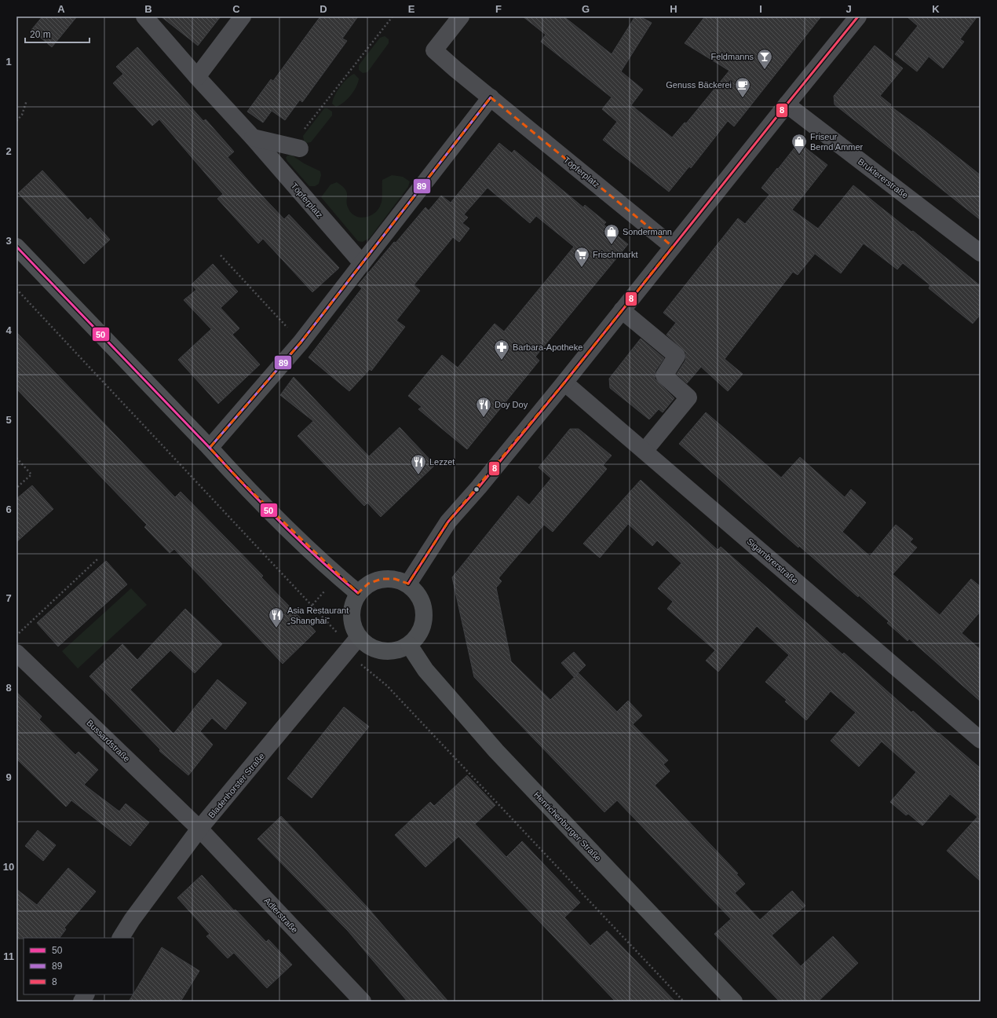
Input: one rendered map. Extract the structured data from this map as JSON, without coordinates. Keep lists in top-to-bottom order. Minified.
{"streets":{"main road":["Henrichenburger Straße"],"street":["Töpferplatz","Bruktererstraße","Sigambrerstraße","Bussardstraße","Bladenhorster Straße","Adlerstraße"]},"crossings":[["Bussardstraße","Bladenhorster Straße"],["Bussardstraße","Adlerstraße"],["Bladenhorster Straße","Henrichenburger Straße"],["Bladenhorster Straße","Adlerstraße"]],"places":{"bar":["Feldmanns"],"cafe":["Genuss Bäckerei"],"shop":["Friseur Bernd Ammer","Sondermann"],"supermarket":["Frischmarkt"],"pharmacy":["Barbara-Apotheke"],"restaurant":["Doy Doy","Lezzet","Asia Restaurant „Shanghai“"]},"lines":["transit line 8","transit line 89","transit line 50"],"legend":["50","89","8"],"scale_bar":"20 m","grid":{"columns":["A","B","C","D","E","F","G","H","I","J","K"],"rows":["1","2","3","4","5","6","7","8","9","10","11"]}}
